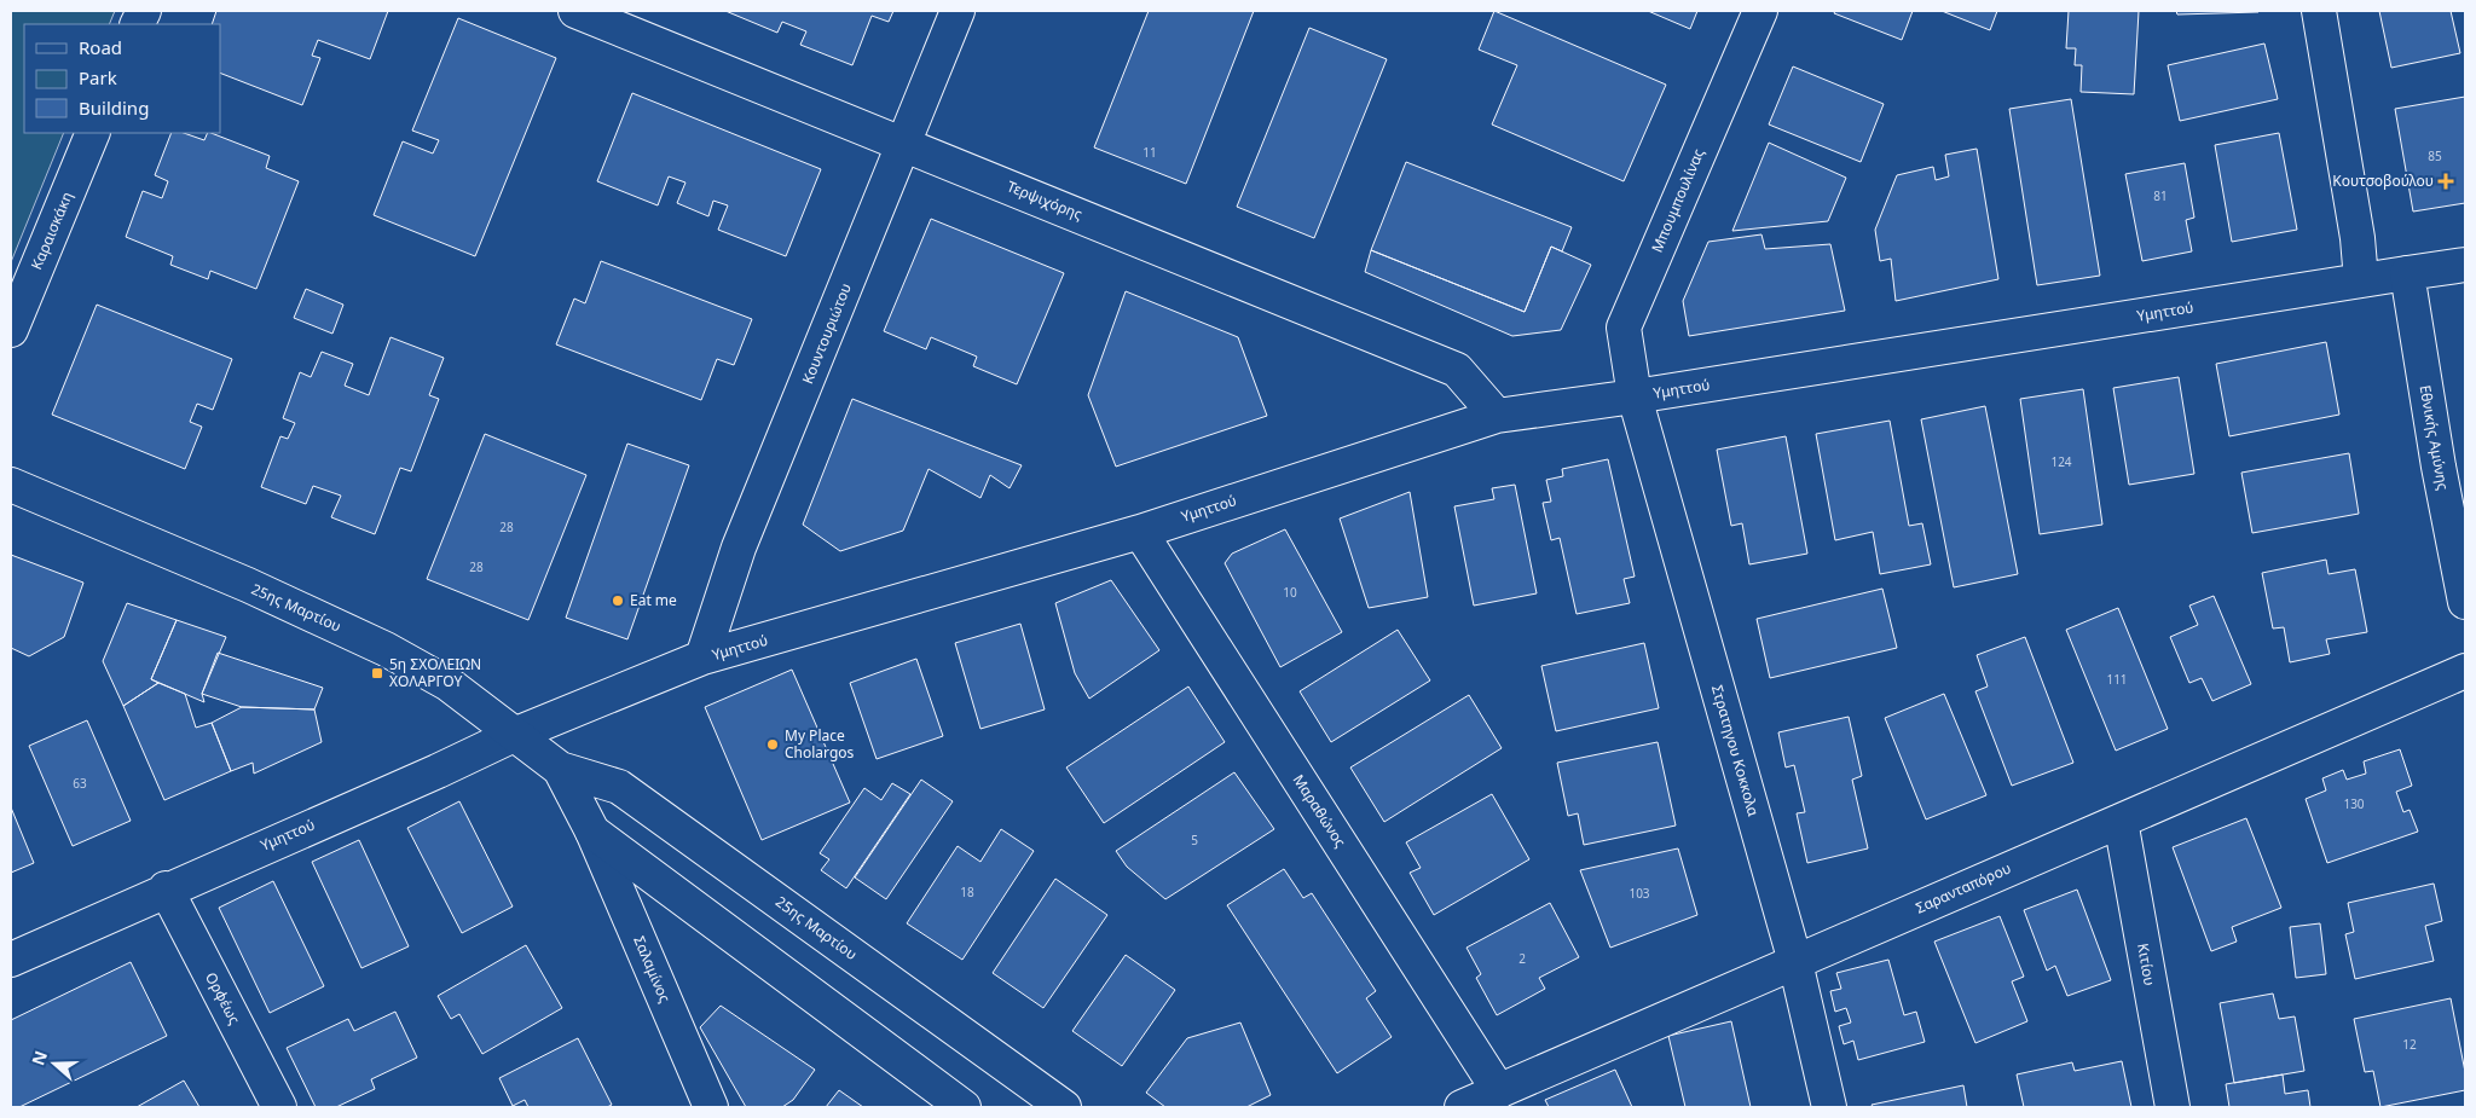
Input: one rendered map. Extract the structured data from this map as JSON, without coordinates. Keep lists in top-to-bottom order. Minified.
{"streets":{"street":["Τερψιχόρης","Μπουμπουλίνας","Καραισκάκη","Υμηττού","Κουντουριώτου","Εθνικής Αμύνης","25ης Μαρτίου","Στρατηγου Κοκκολα","Μαραθώνος","Σαρανταπόρου","Κιτίου","Σαλαμίνος","Ορφέως"]},"crossings":[["Τερψιχόρης","Υμηττού"],["Τερψιχόρης","Κουντουριώτου"],["Μπουμπουλίνας","Υμηττού"],["Μπουμπουλίνας","Στρατηγου Κοκκολα"],["Υμηττού","Κουντουριώτου"],["Υμηττού","Εθνικής Αμύνης"],["Υμηττού","25ης Μαρτίου"],["Υμηττού","Στρατηγου Κοκκολα"],["Υμηττού","Μαραθώνος"],["Υμηττού","Ορφέως"],["25ης Μαρτίου","Σαλαμίνος"],["Στρατηγου Κοκκολα","Σαρανταπόρου"],["Μαραθώνος","Σαρανταπόρου"],["Σαρανταπόρου","Κιτίου"]],"places":{"health":["Κουτσοβούλου"],"other":["Eat me","My Place Cholargos"],"transit":["5η ΣΧΟΛΕΙΩΝ ΧΟΛΑΡΓΟΥ"]},"house_numbers":["11","85","81","124","28","28","10","111","63","130","5","18","103","2","12"],"legend":["Road","Park","Building"],"north":"left"}
